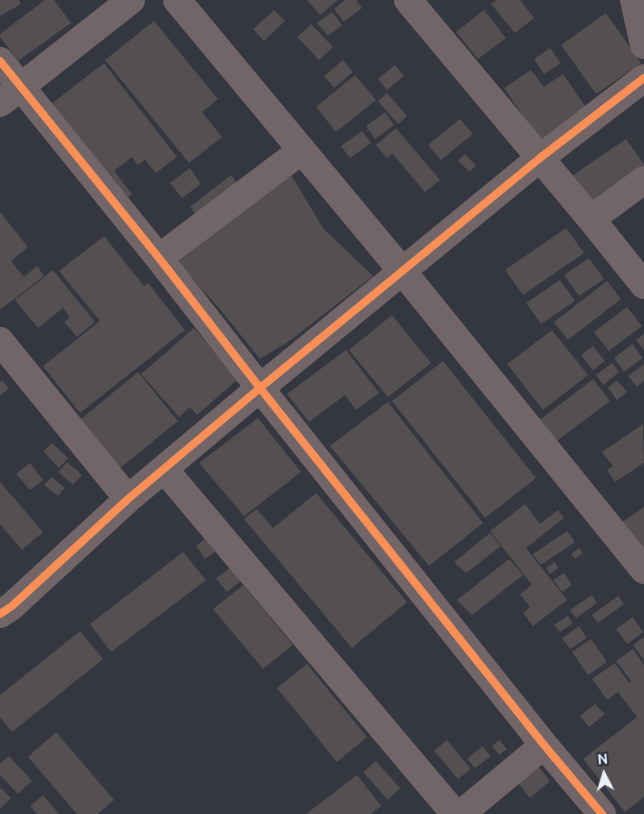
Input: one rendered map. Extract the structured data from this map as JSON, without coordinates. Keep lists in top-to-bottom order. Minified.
{"north":"top"}
